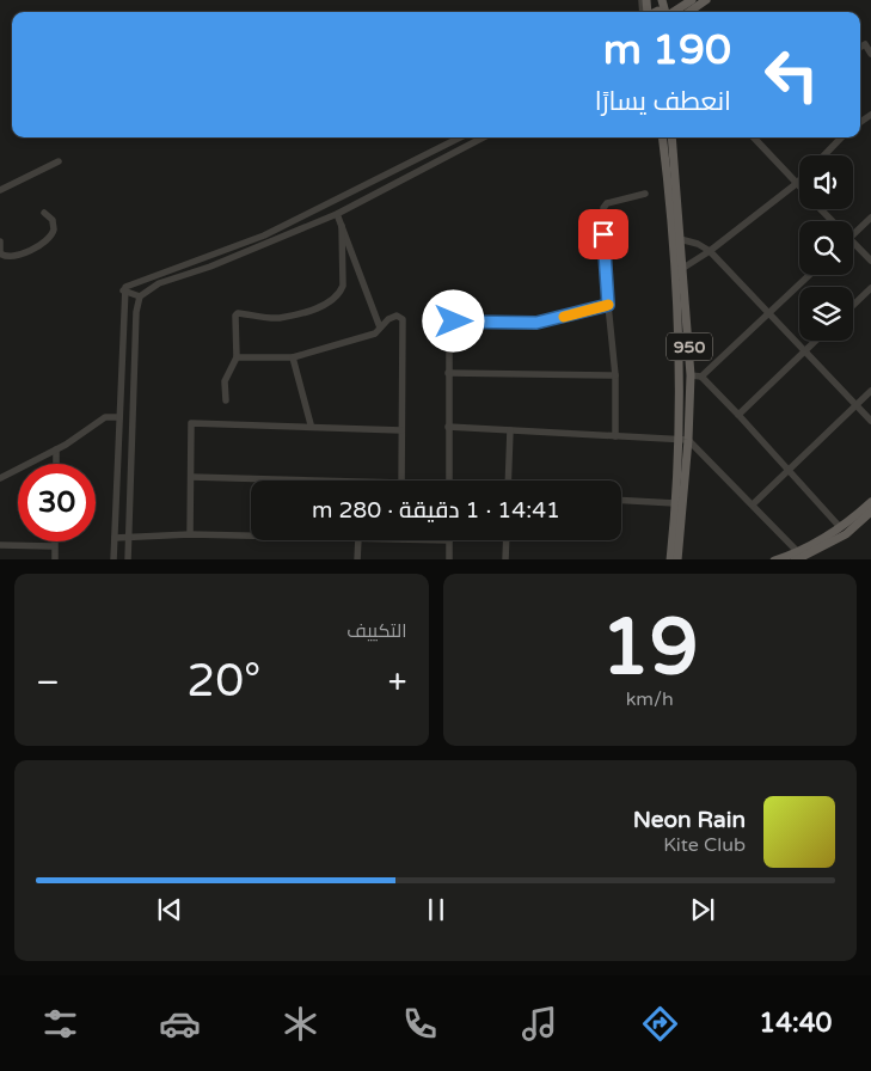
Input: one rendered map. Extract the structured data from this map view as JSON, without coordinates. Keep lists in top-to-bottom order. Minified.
{"streets":{"main road":["950"]},"page":{"turn":["190 m","انعطف يسارًا"],"limit":"30","trip":"14:41 · 1 دقيقة · 280 m","tile":[["19","km/h"],"التكييف"],"heat":["−","20°","+"],"song":["Neon Rain","Kite Club"],"tabs":"14:40"}}
